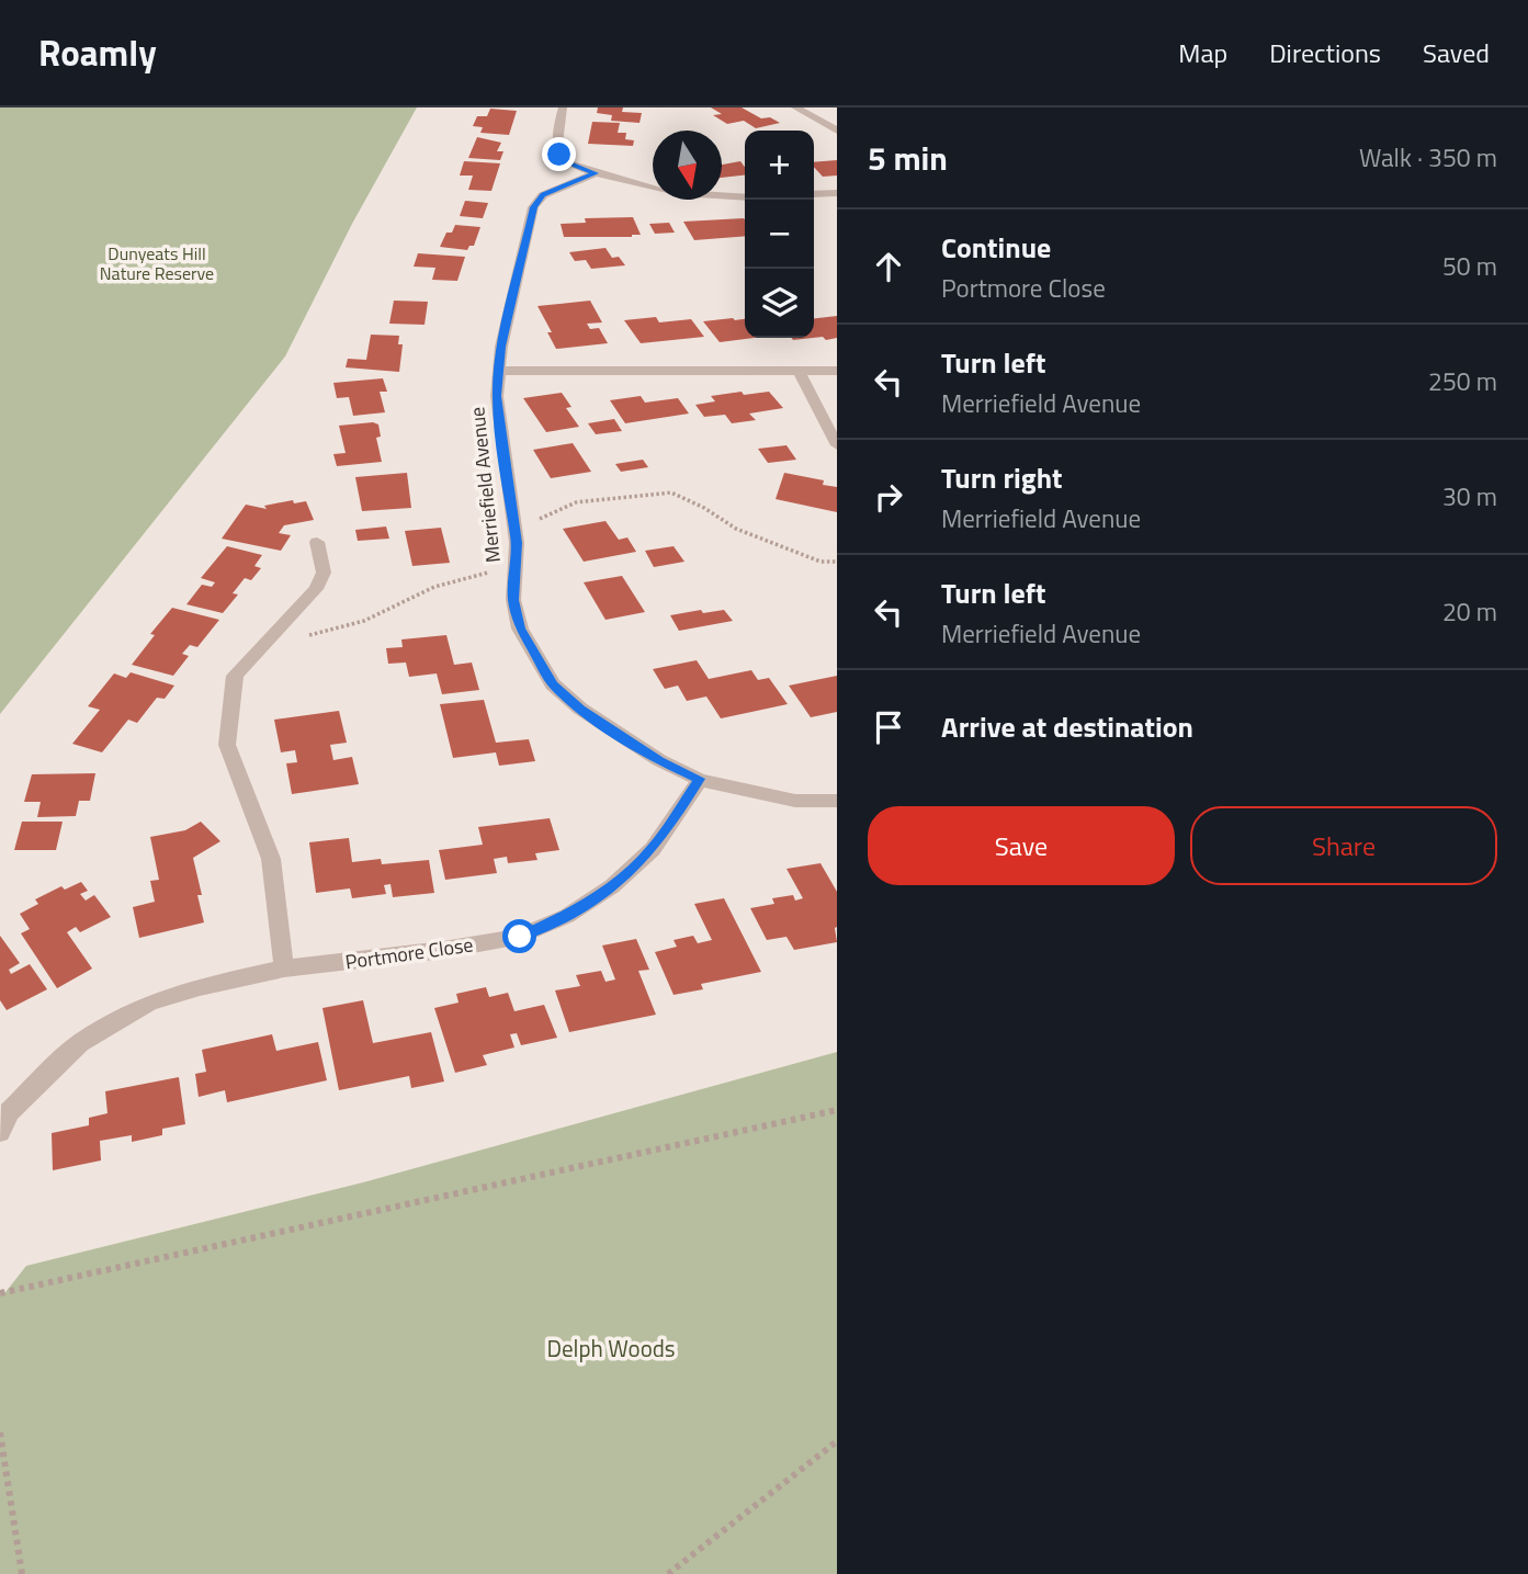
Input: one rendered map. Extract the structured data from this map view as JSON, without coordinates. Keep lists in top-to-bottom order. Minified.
{"streets":{"street":["Merriefield Avenue","Portmore Close"]},"crossings":[["Merriefield Avenue","Portmore Close"]],"parks":["Dunyeats Hill Nature Reserve","Delph Woods"],"north":"bottom","page":{"header":"Roamly","nav":["Map","Directions","Saved"],"heading":["5 min","Walk · 350 m"],"map_buttons":["+","−"],"list":[["Continue","Portmore Close","50 m"],["Turn left","Merriefield Avenue","250 m"],["Turn right","Merriefield Avenue","30 m"],["Turn left","Merriefield Avenue","20 m"],"Arrive at destination"],"buttons":["Save","Share"]}}
